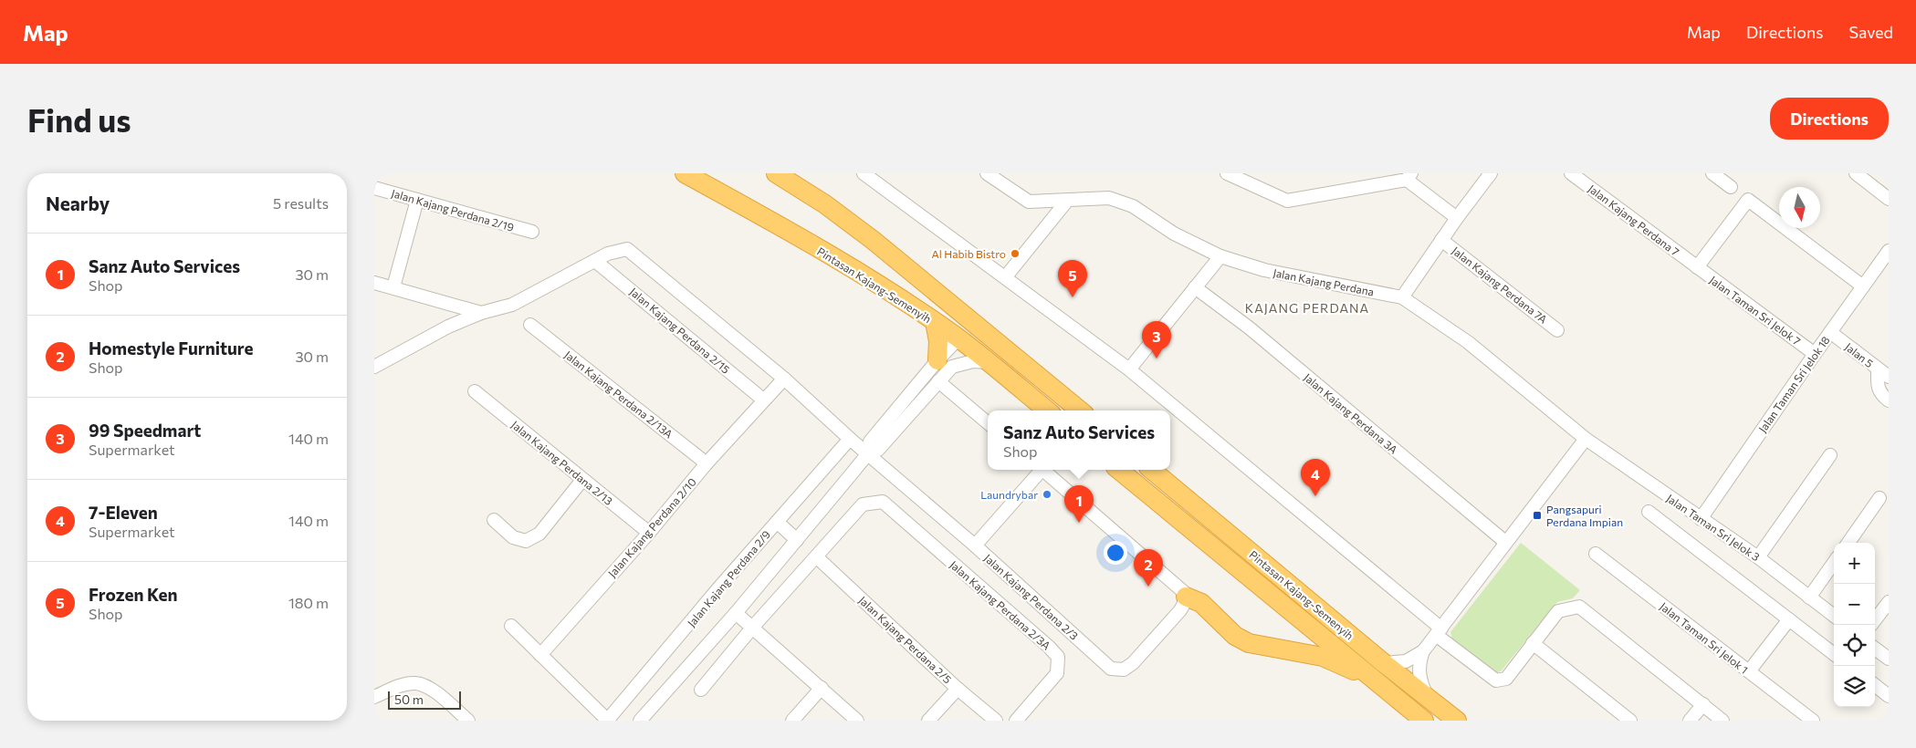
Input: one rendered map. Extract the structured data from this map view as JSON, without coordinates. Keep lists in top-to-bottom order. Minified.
{"streets":{"highway":["Pintasan Kajang-Semenyih"],"street":["Jalan Kajang Perdana 2/19","Jalan Kajang Perdana 7","Jalan Kajang Perdana","Jalan Kajang Perdana 7A","Jalan Taman Sri Jelok 7","Jalan Kajang Perdana 2/15","Jalan 5","Jalan Taman Sri Jelok 18","Jalan Kajang Perdana 2/13A","Jalan Kajang Perdana 3A","Jalan Kajang Perdana 2/13","Jalan Kajang Perdana 2/10","Jalan Taman Sri Jelok 3","Jalan Kajang Perdana 2/9","Jalan Kajang Perdana 2/3","Jalan Kajang Perdana 2/3A","Jalan Taman Sri Jelok 1","Jalan Kajang Perdana 2/5"]},"crossings":[["Jalan Kajang Perdana 7","Jalan Taman Sri Jelok 7"],["Jalan Kajang Perdana","Jalan Taman Sri Jelok 3"],["Jalan Taman Sri Jelok 7","Jalan Taman Sri Jelok 18"],["Jalan Kajang Perdana 2/15","Jalan Kajang Perdana 2/10"],["Jalan Kajang Perdana 2/15","Jalan Kajang Perdana 2/3"],["Jalan 5","Jalan Taman Sri Jelok 18"],["Jalan Taman Sri Jelok 18","Jalan Taman Sri Jelok 3"],["Jalan Kajang Perdana 2/13A","Jalan Kajang Perdana 2/10"],["Jalan Kajang Perdana 2/13","Jalan Kajang Perdana 2/10"],["Jalan Kajang Perdana 2/10","Jalan Kajang Perdana 2/3"],["Jalan Kajang Perdana 2/9","Jalan Kajang Perdana 2/3"],["Jalan Kajang Perdana 2/3A","Jalan Kajang Perdana 2/5"]],"districts":["KAJANG PERDANA"],"places":{"other":["Al Habib Bistro","Laundrybar"],"transit":["Pangsapuri Perdana Impian"]},"scale_bar":"50 m","north":"bottom","page":{"header":"Map","nav":["Map","Directions","Saved"],"buttons":"Directions","title":"Find us","heading":["Nearby","5 results"],"list":[{"mark":"1","name":"Sanz Auto Services","note":"Shop","value":"30 m"},{"mark":"2","name":"Homestyle Furniture","note":"Shop","value":"30 m"},{"mark":"3","name":"99 Speedmart","note":"Supermarket","value":"140 m"},{"mark":"4","name":"7-Eleven","note":"Supermarket","value":"140 m"},{"mark":"5","name":"Frozen Ken","note":"Shop","value":"180 m"}],"pins":["5","3","4","1","2"],"popup":["Sanz Auto Services","Shop"],"map_buttons":["+","−"],"scale":"50 m"}}
